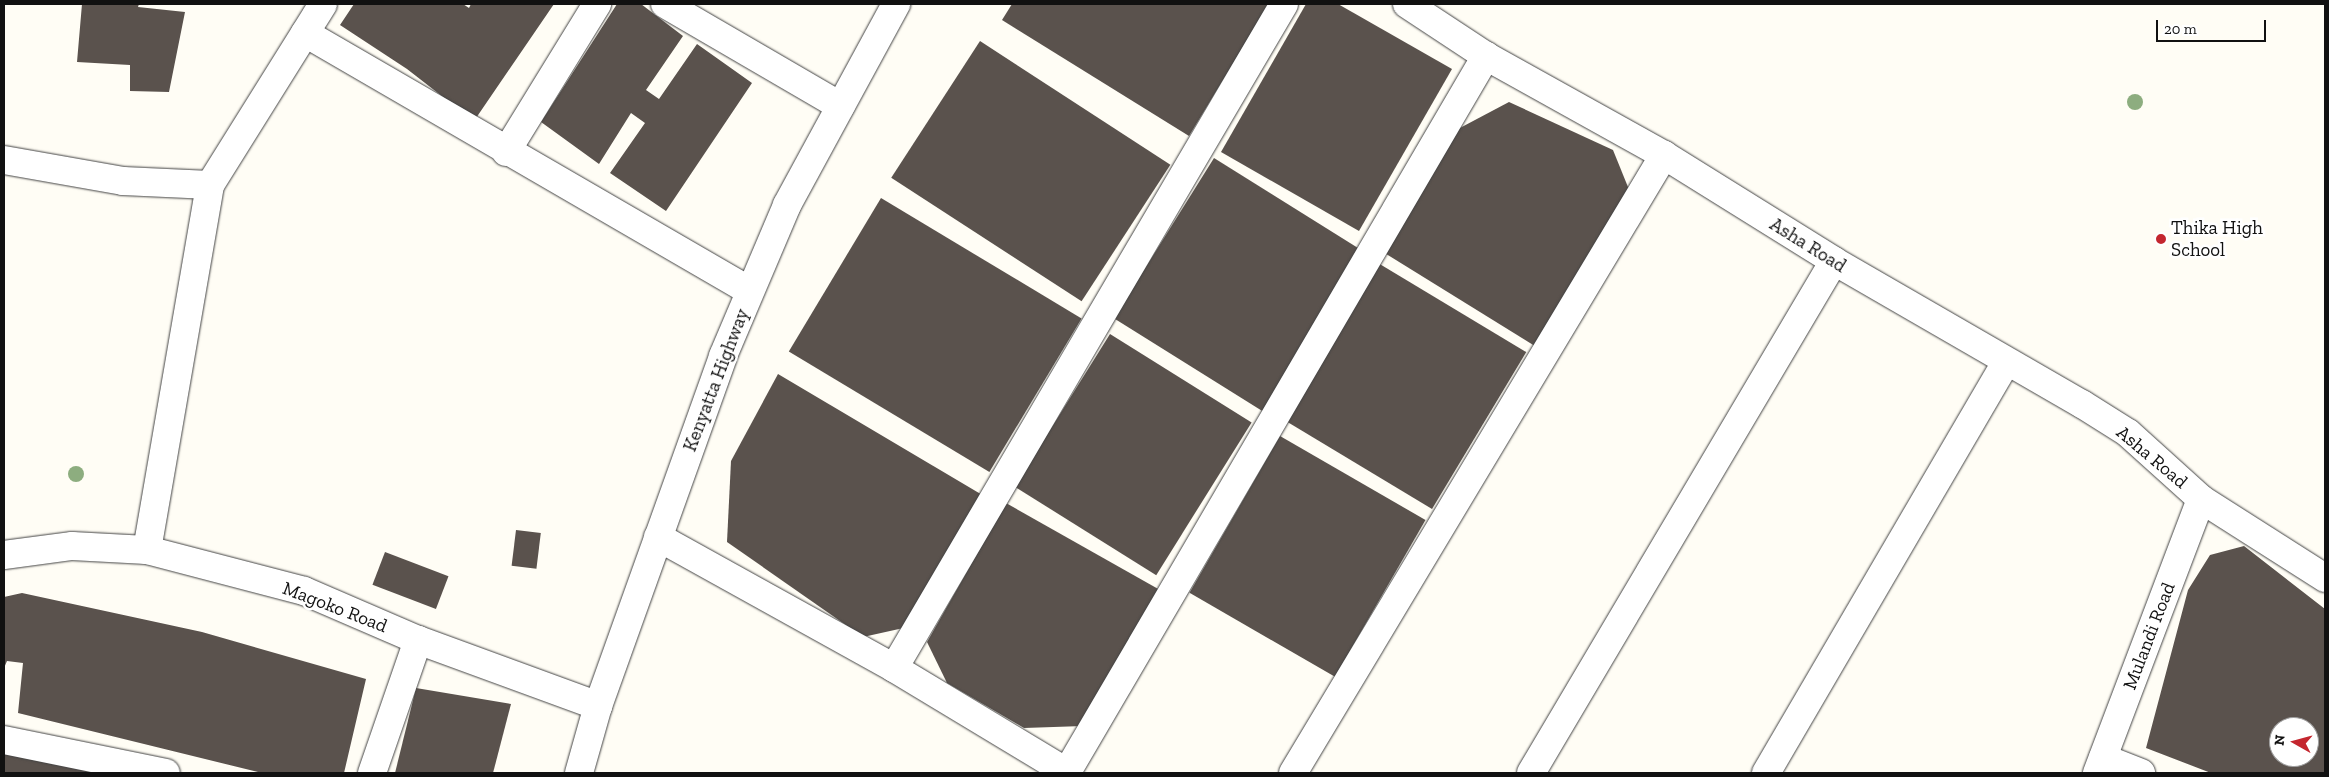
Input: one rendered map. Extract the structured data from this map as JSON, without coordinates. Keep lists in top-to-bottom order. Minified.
{"streets":{"street":["Asha Road","Kenyatta Highway","Magoko Road","Mulandi Road"]},"crossings":[["Asha Road","Mulandi Road"],["Kenyatta Highway","Magoko Road"]],"places":["Thika High School"],"scale_bar":"20 m","north":"left"}
